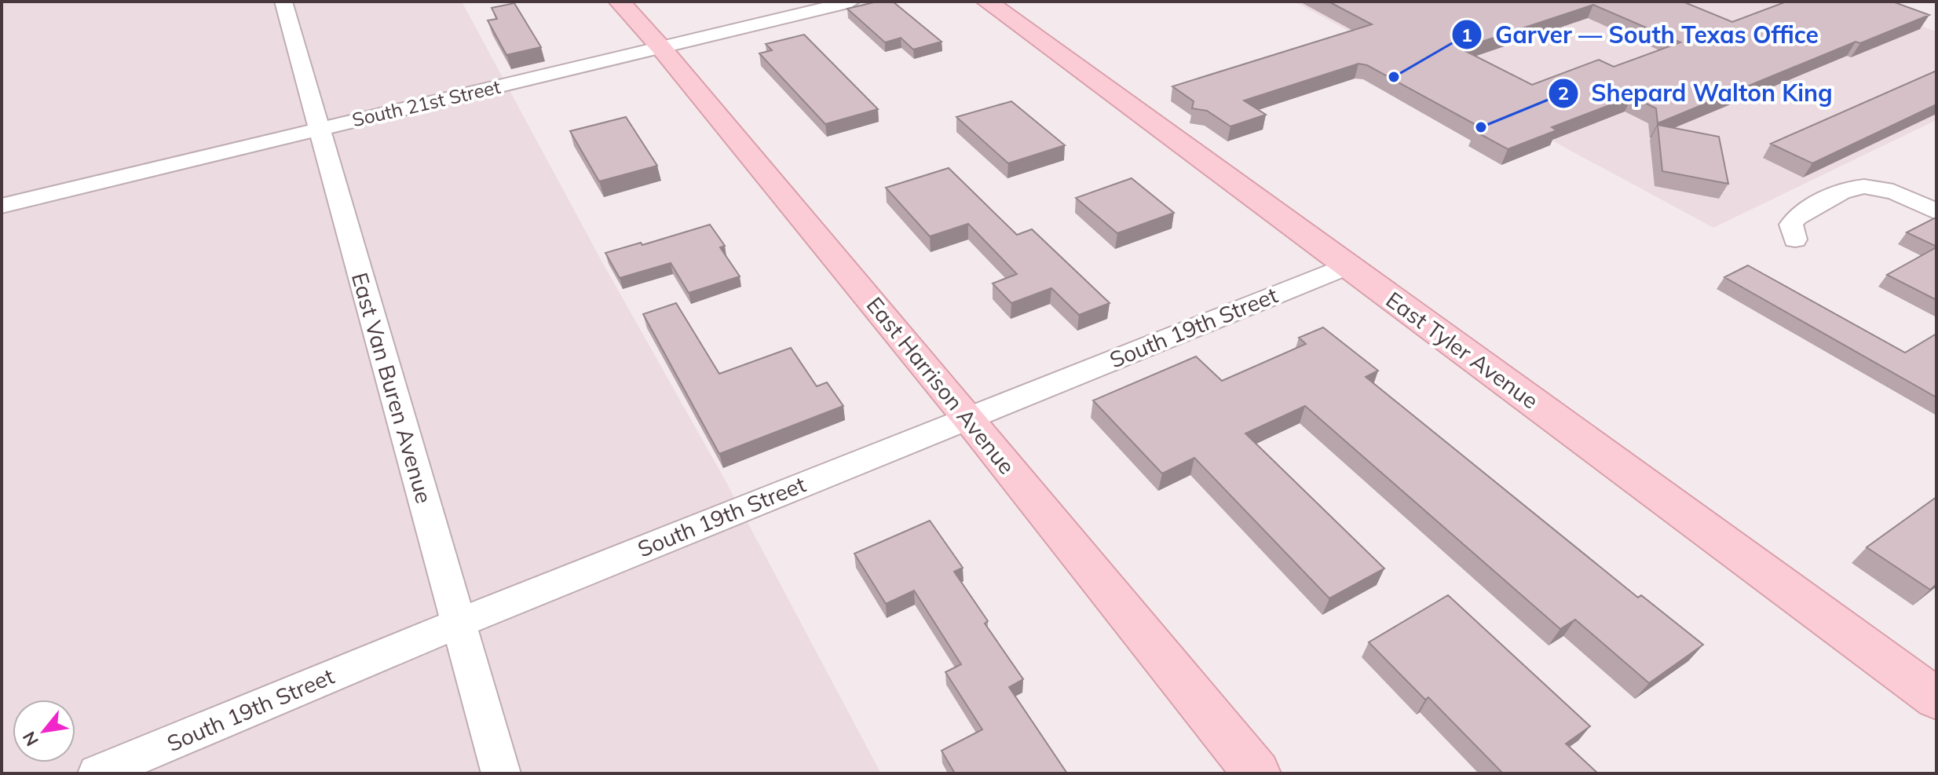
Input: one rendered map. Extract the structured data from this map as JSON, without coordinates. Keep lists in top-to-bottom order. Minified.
{"streets":{"main road":["East Tyler Avenue","East Harrison Avenue"],"street":["South 21st Street","South 19th Street","East Van Buren Avenue"]},"crossings":[["South 21st Street","East Harrison Avenue"],["South 21st Street","East Van Buren Avenue"],["South 19th Street","East Tyler Avenue"],["South 19th Street","East Harrison Avenue"],["South 19th Street","East Van Buren Avenue"]],"places":["Garver — South Texas Office","Shepard Walton King"],"north":"bottom left"}
